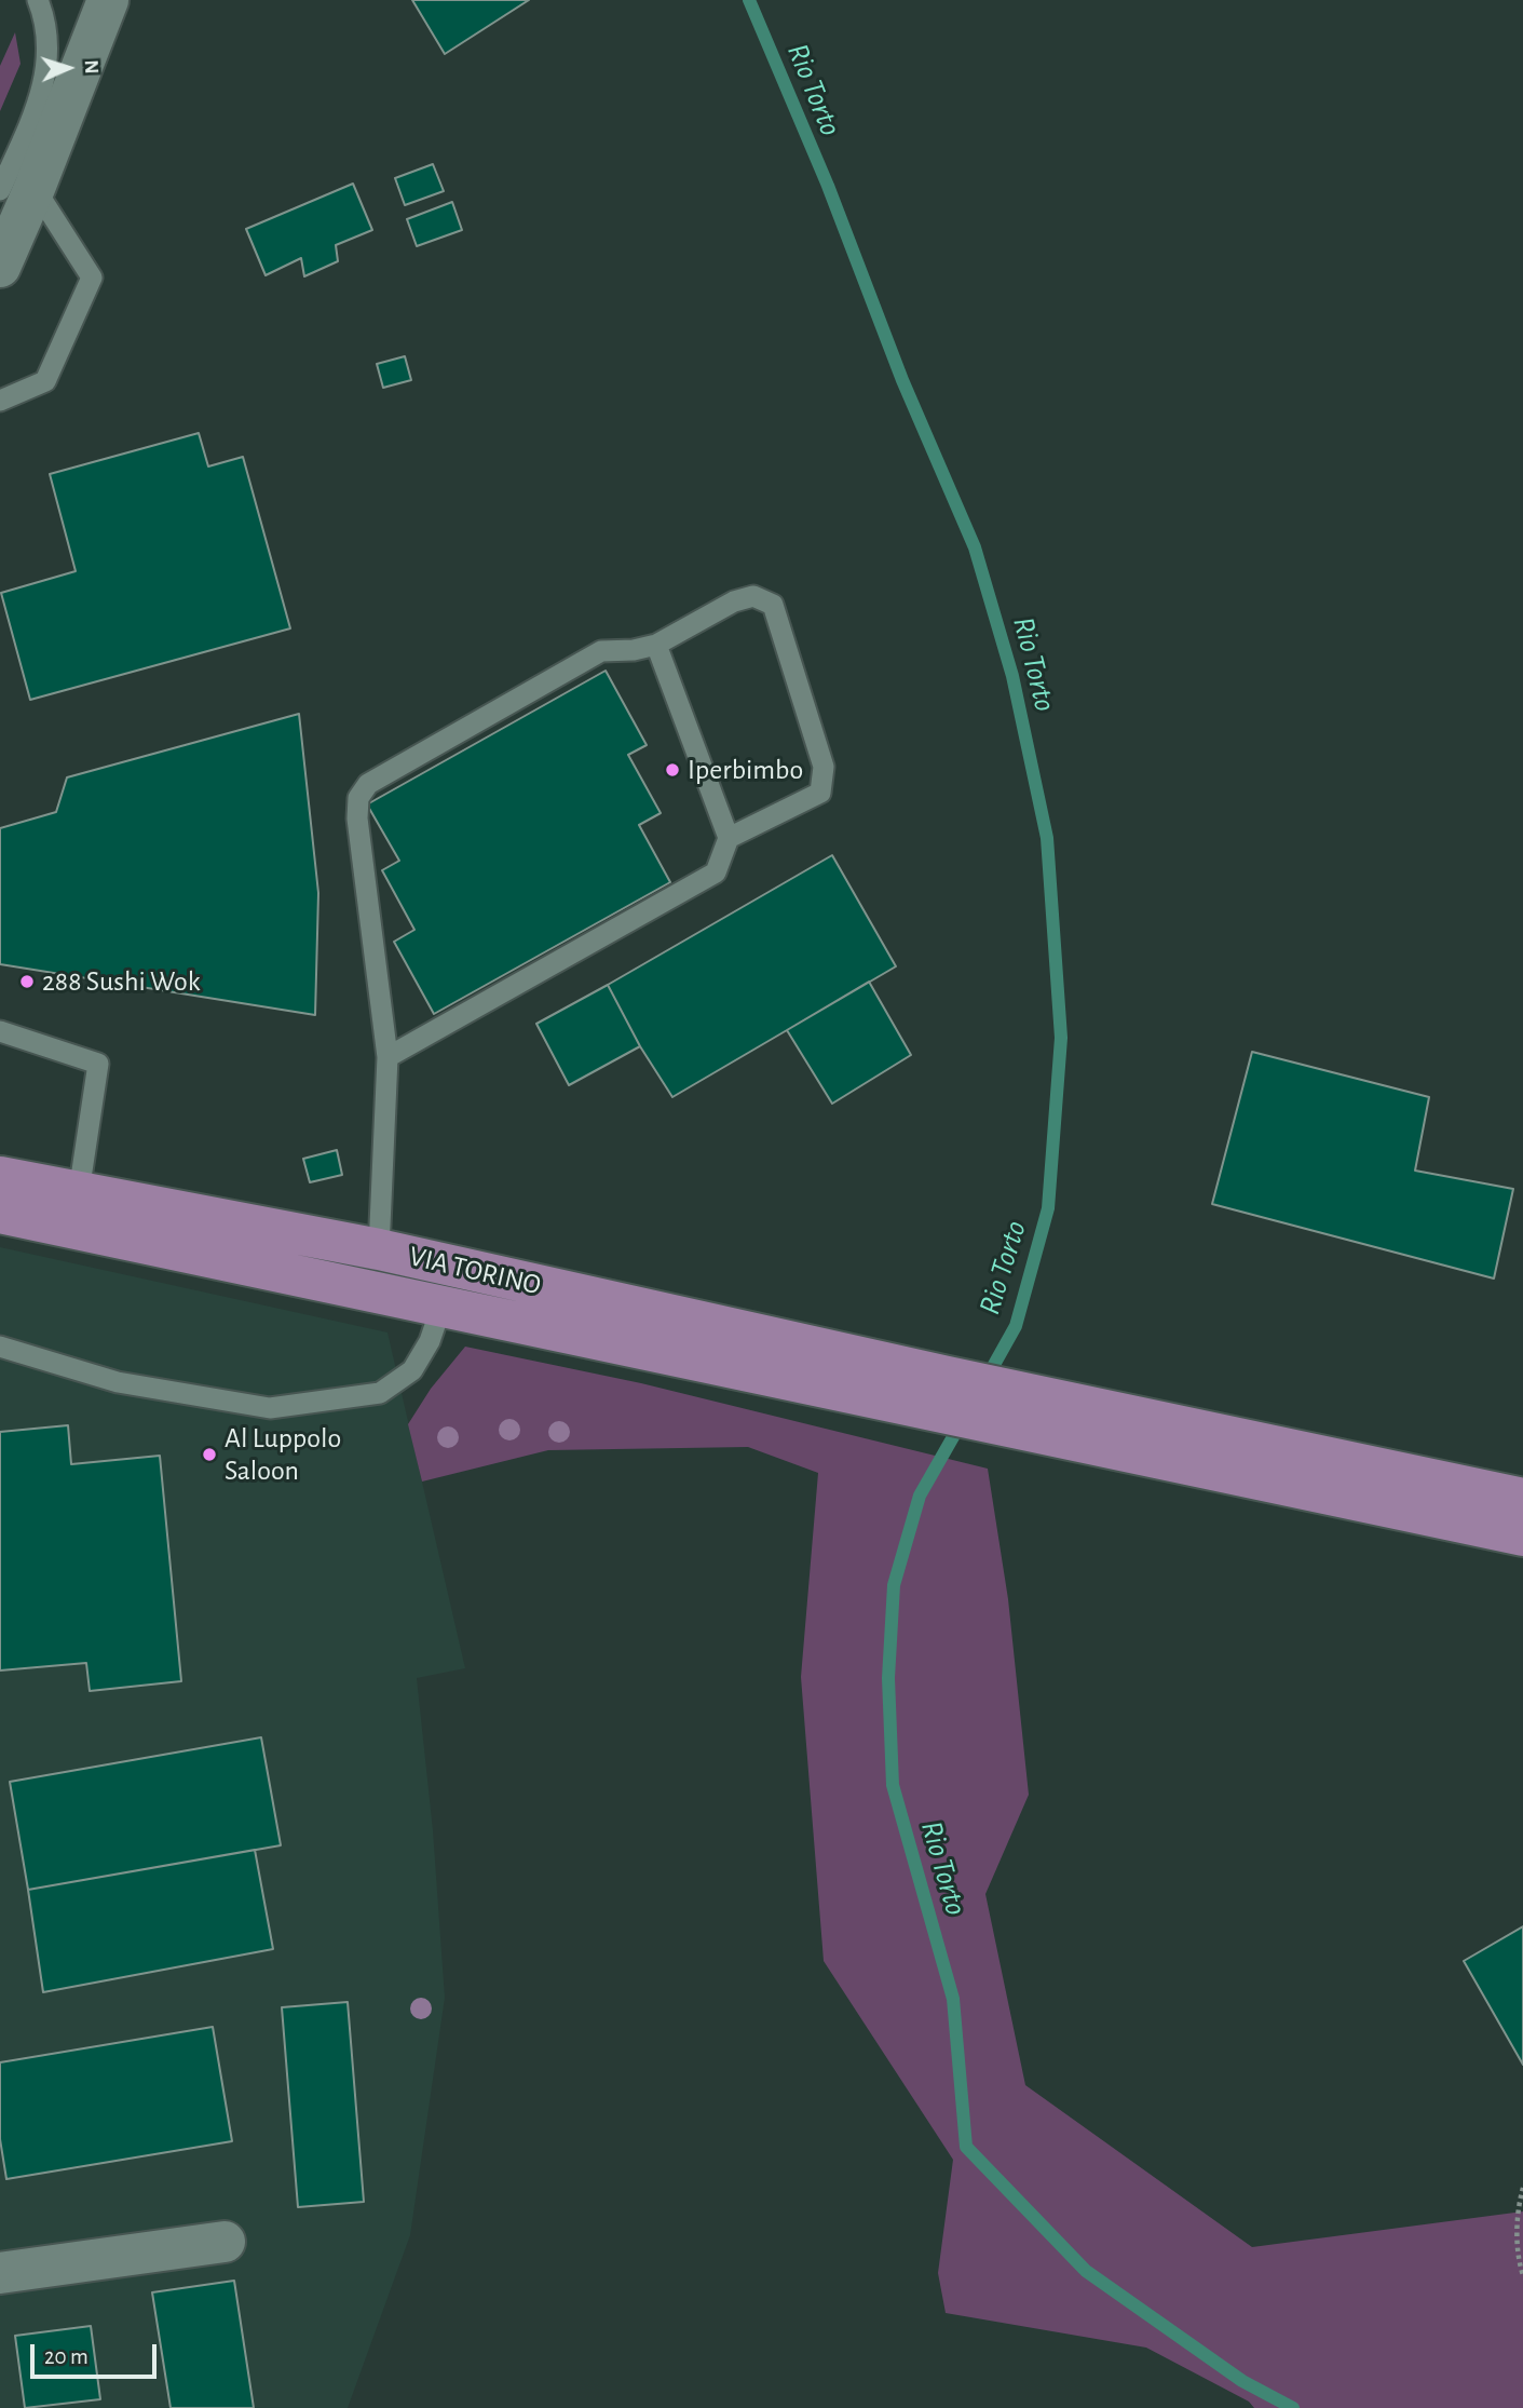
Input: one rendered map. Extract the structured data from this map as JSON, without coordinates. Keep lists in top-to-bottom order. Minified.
{"streets":{"main road":["VIA TORINO"]},"water":["Rio Torto"],"places":["Iperbimbo","288 Sushi Wok","Al Luppolo Saloon"],"scale_bar":"20 m","north":"right"}
